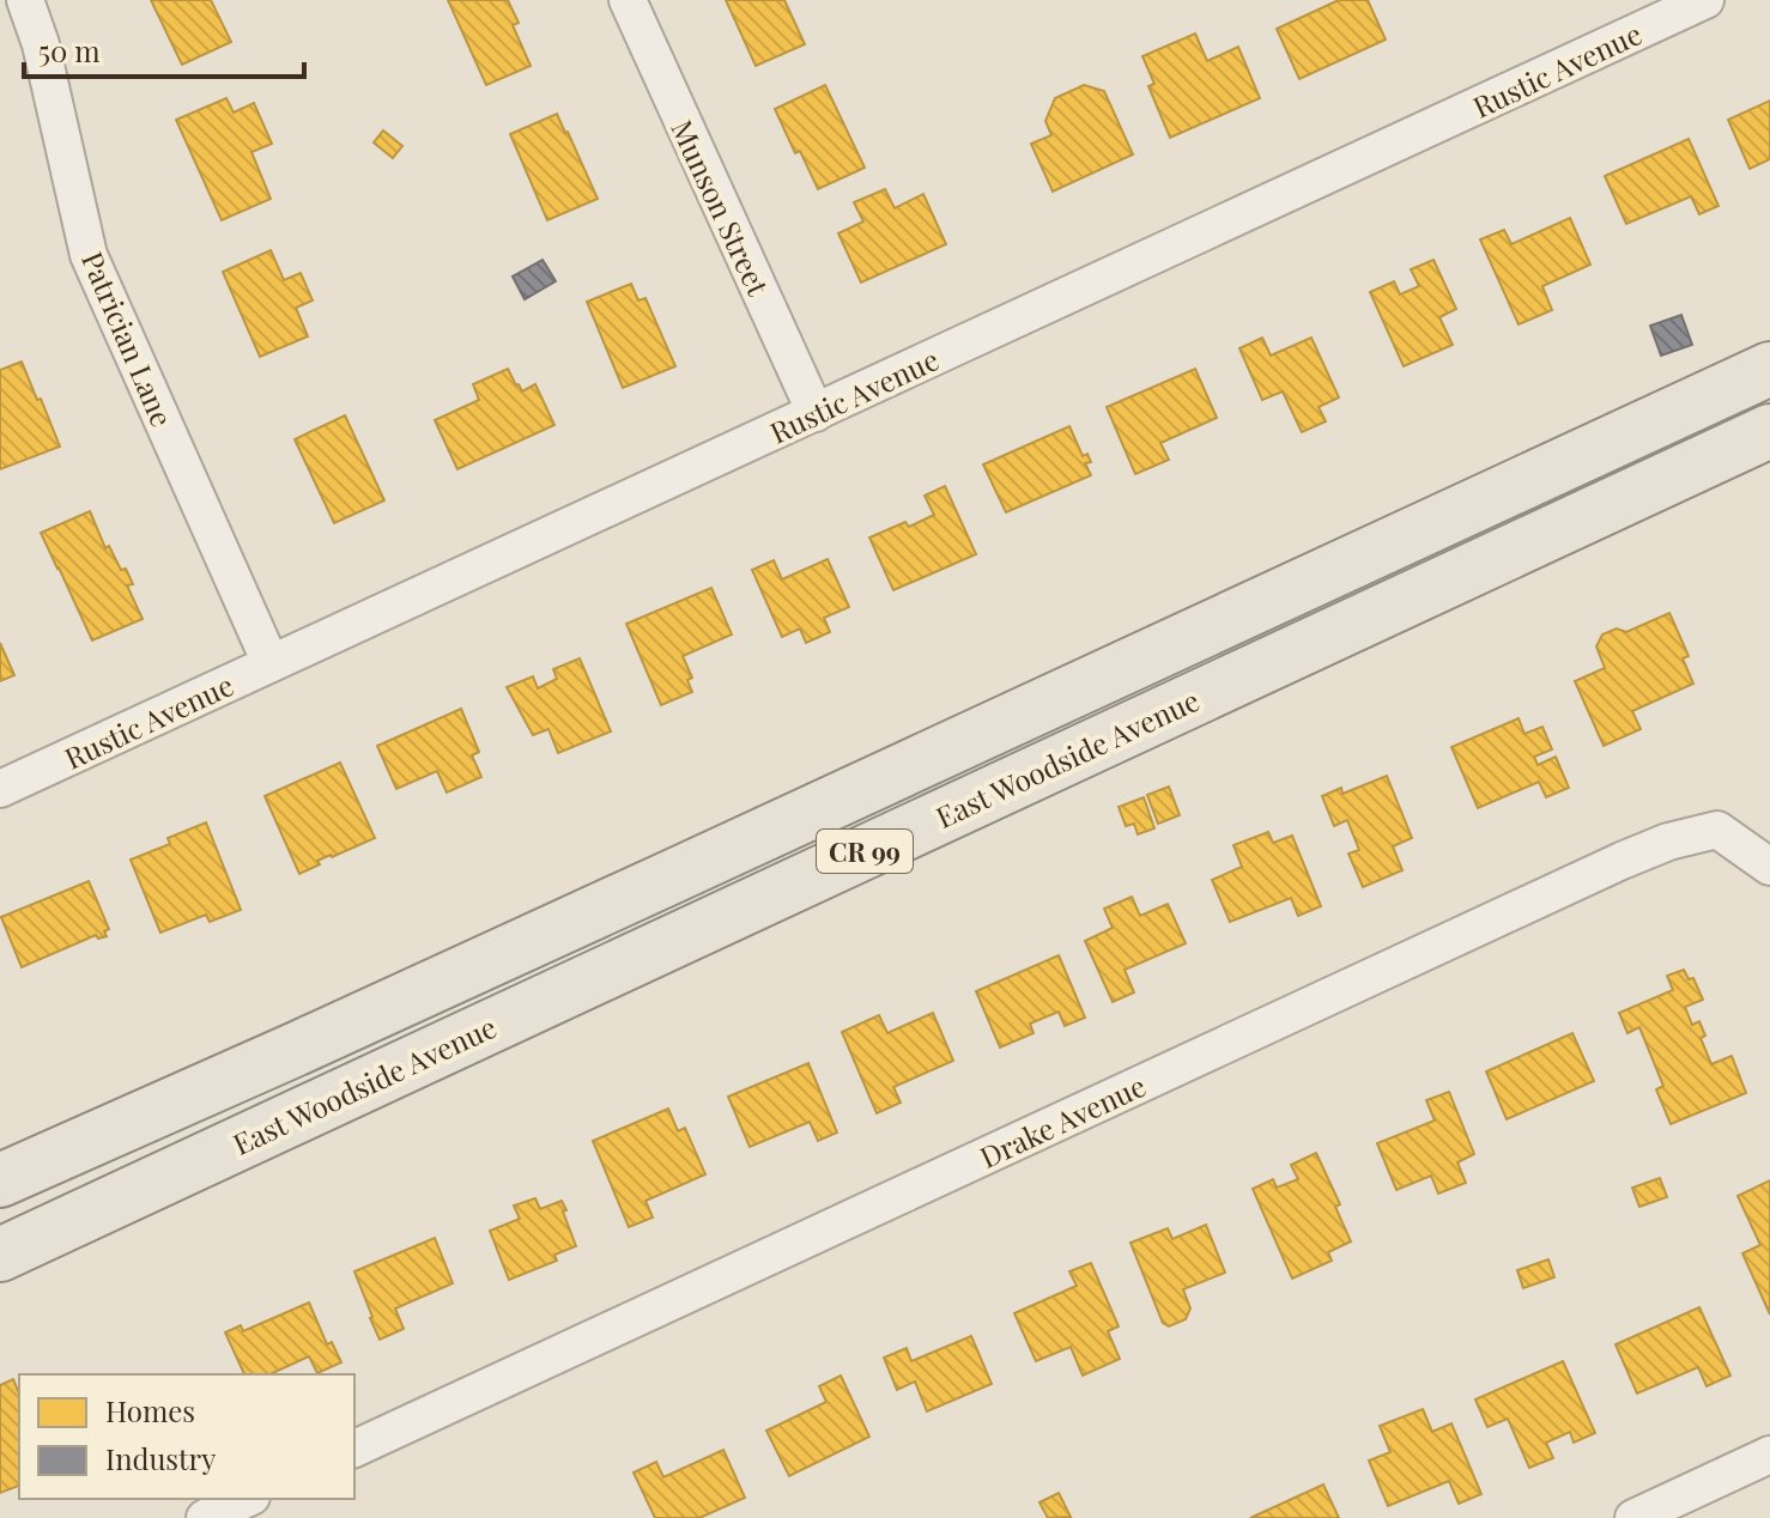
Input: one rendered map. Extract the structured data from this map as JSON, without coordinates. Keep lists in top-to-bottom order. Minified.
{"streets":{"main road":["East Woodside Avenue","CR 99"],"street":["Rustic Avenue","Munson Street","Patrician Lane","Drake Avenue"]},"crossings":[["Rustic Avenue","Munson Street"],["Rustic Avenue","Patrician Lane"]],"legend":["Homes","Industry"],"scale_bar":"50 m"}
